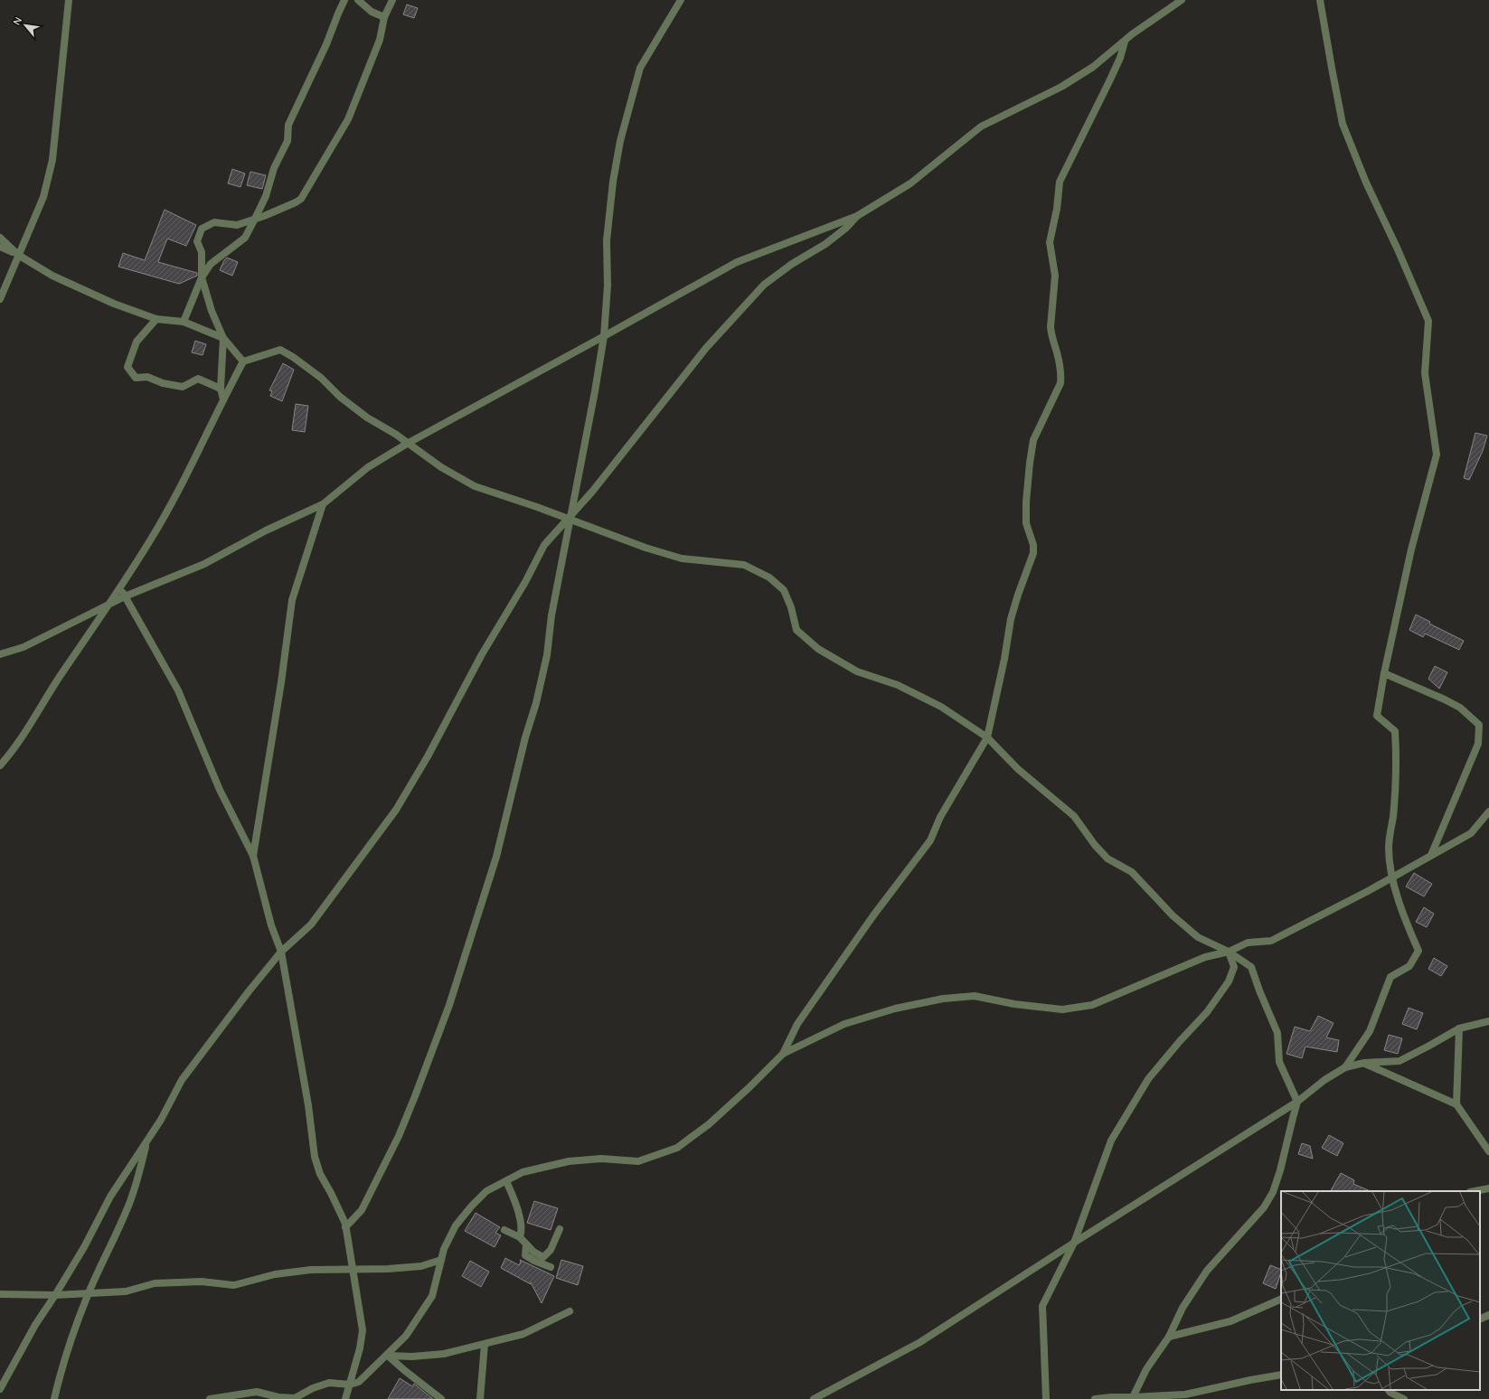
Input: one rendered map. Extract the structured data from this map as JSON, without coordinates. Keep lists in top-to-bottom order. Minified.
{"north":"top left"}
